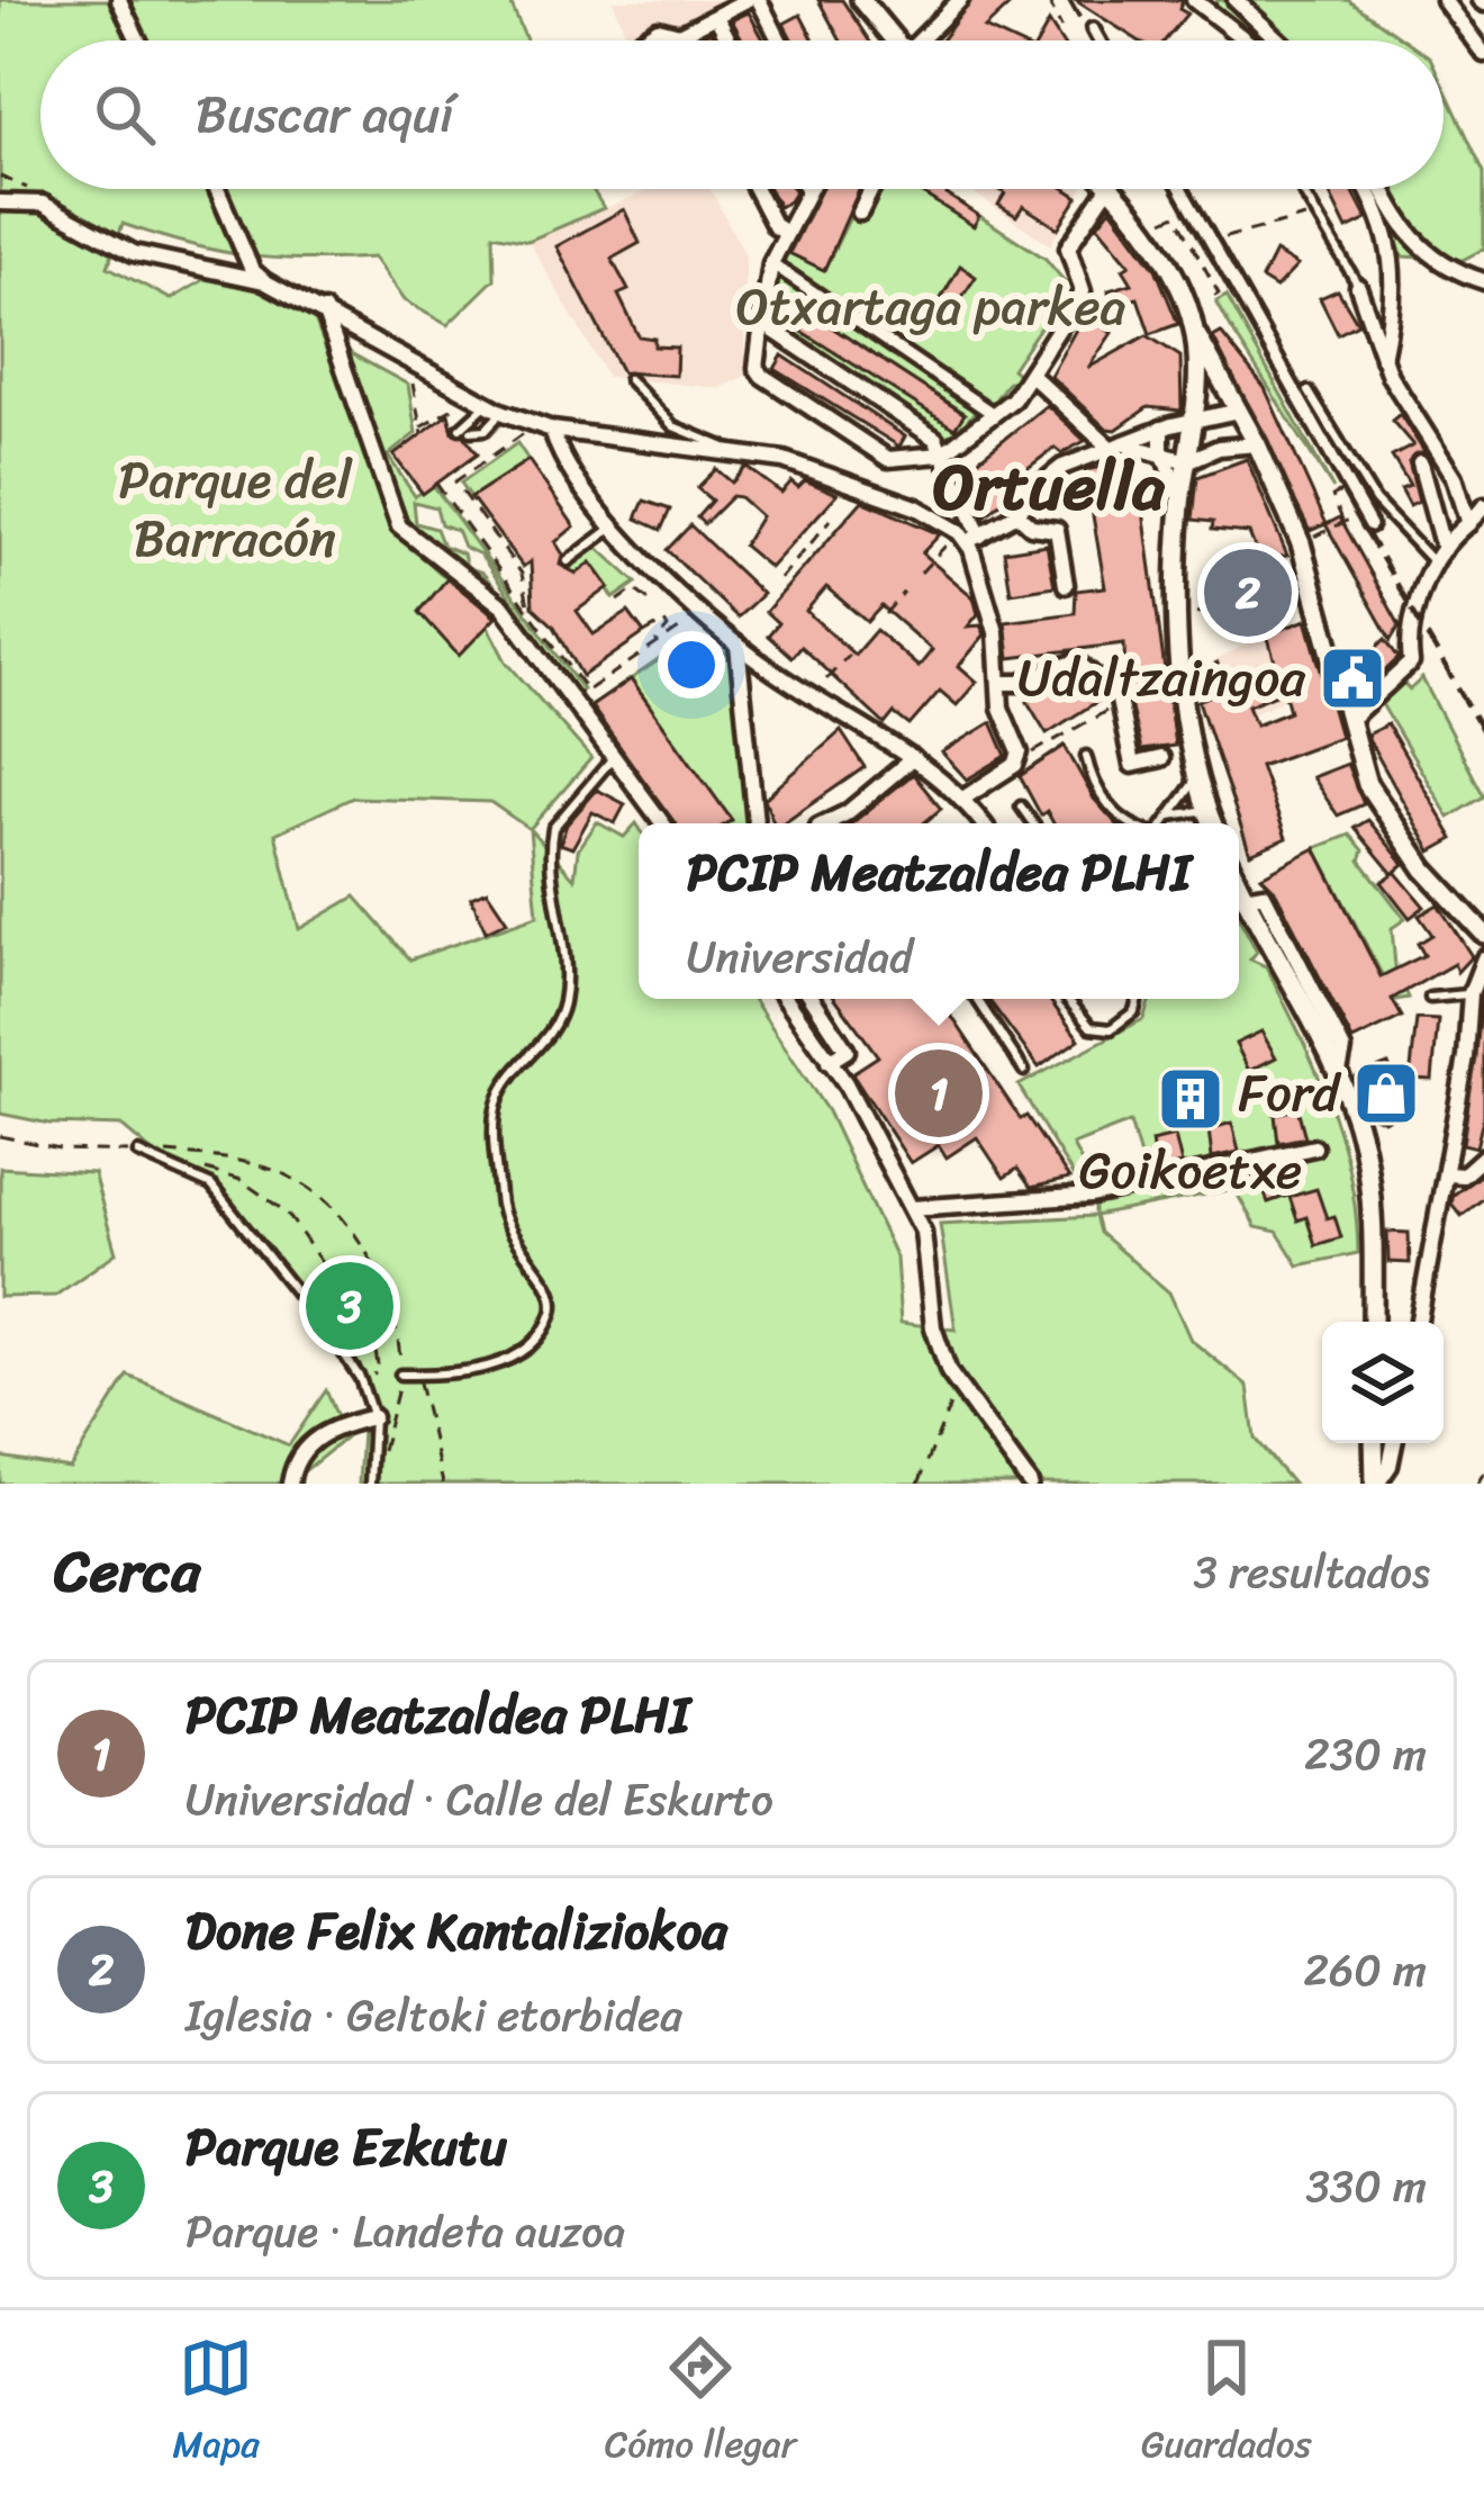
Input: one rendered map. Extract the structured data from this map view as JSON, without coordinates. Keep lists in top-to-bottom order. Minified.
{"districts":["Ortuella"],"parks":["Otxartaga parkea","Parque del Barracón"],"places":{"public building":["Udaltzaingoa"],"shop":["Ford"],"building":["Goikoetxe"]},"page":{"search":"Buscar aquí","pins":["2","1","3"],"popup":["PCIP Meatzaldea PLHI","Universidad"],"heading":["Cerca","3 resultados"],"list":[{"mark":"1","name":"PCIP Meatzaldea PLHI","note":"Universidad · Calle del Eskurto","value":"230 m"},{"mark":"2","name":"Done Felix Kantaliziokoa","note":"Iglesia · Geltoki etorbidea","value":"260 m"},{"mark":"3","name":"Parque Ezkutu","note":"Parque · Landeta auzoa","value":"330 m"}],"nav":["Mapa","Cómo llegar","Guardados"]}}
